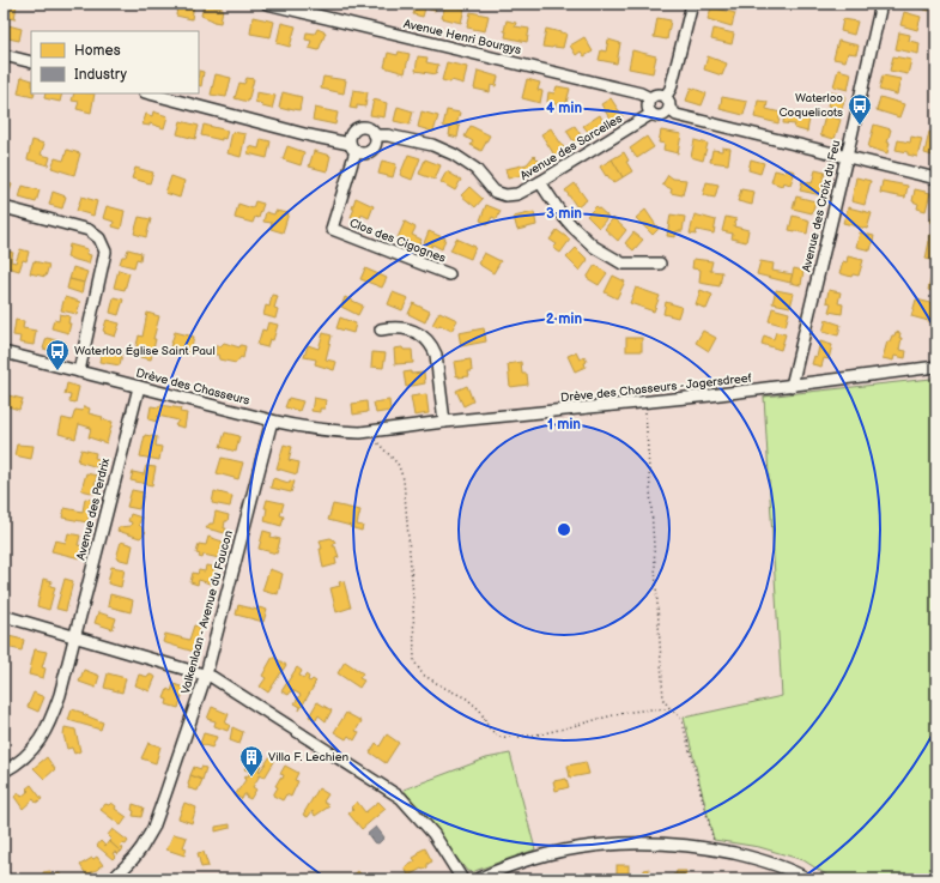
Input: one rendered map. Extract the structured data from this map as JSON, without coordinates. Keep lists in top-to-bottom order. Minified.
{"streets":{"street":["Avenue Henri Bourgys","Avenue des Sarcelles","Avenue des Croix du Feu","Clos des Cigognes","Drève des Chasseurs","Drève des Chasseurs - Jagersdreef","Avenue des Perdrix","Valkenlaan - Avenue du Faucon"]},"crossings":[["Avenue Henri Bourgys","Avenue des Sarcelles"],["Avenue des Sarcelles","Clos des Cigognes"],["Avenue des Croix du Feu","Drève des Chasseurs - Jagersdreef"],["Drève des Chasseurs","Drève des Chasseurs - Jagersdreef"],["Drève des Chasseurs","Avenue des Perdrix"],["Drève des Chasseurs","Valkenlaan - Avenue du Faucon"]],"places":{"bus stop":["Waterloo Coquelicots","Waterloo Église Saint Paul"],"building":["Villa F. Lechien"]},"legend":["Homes","Industry"],"rings":["4 min","3 min","2 min","1 min"]}
